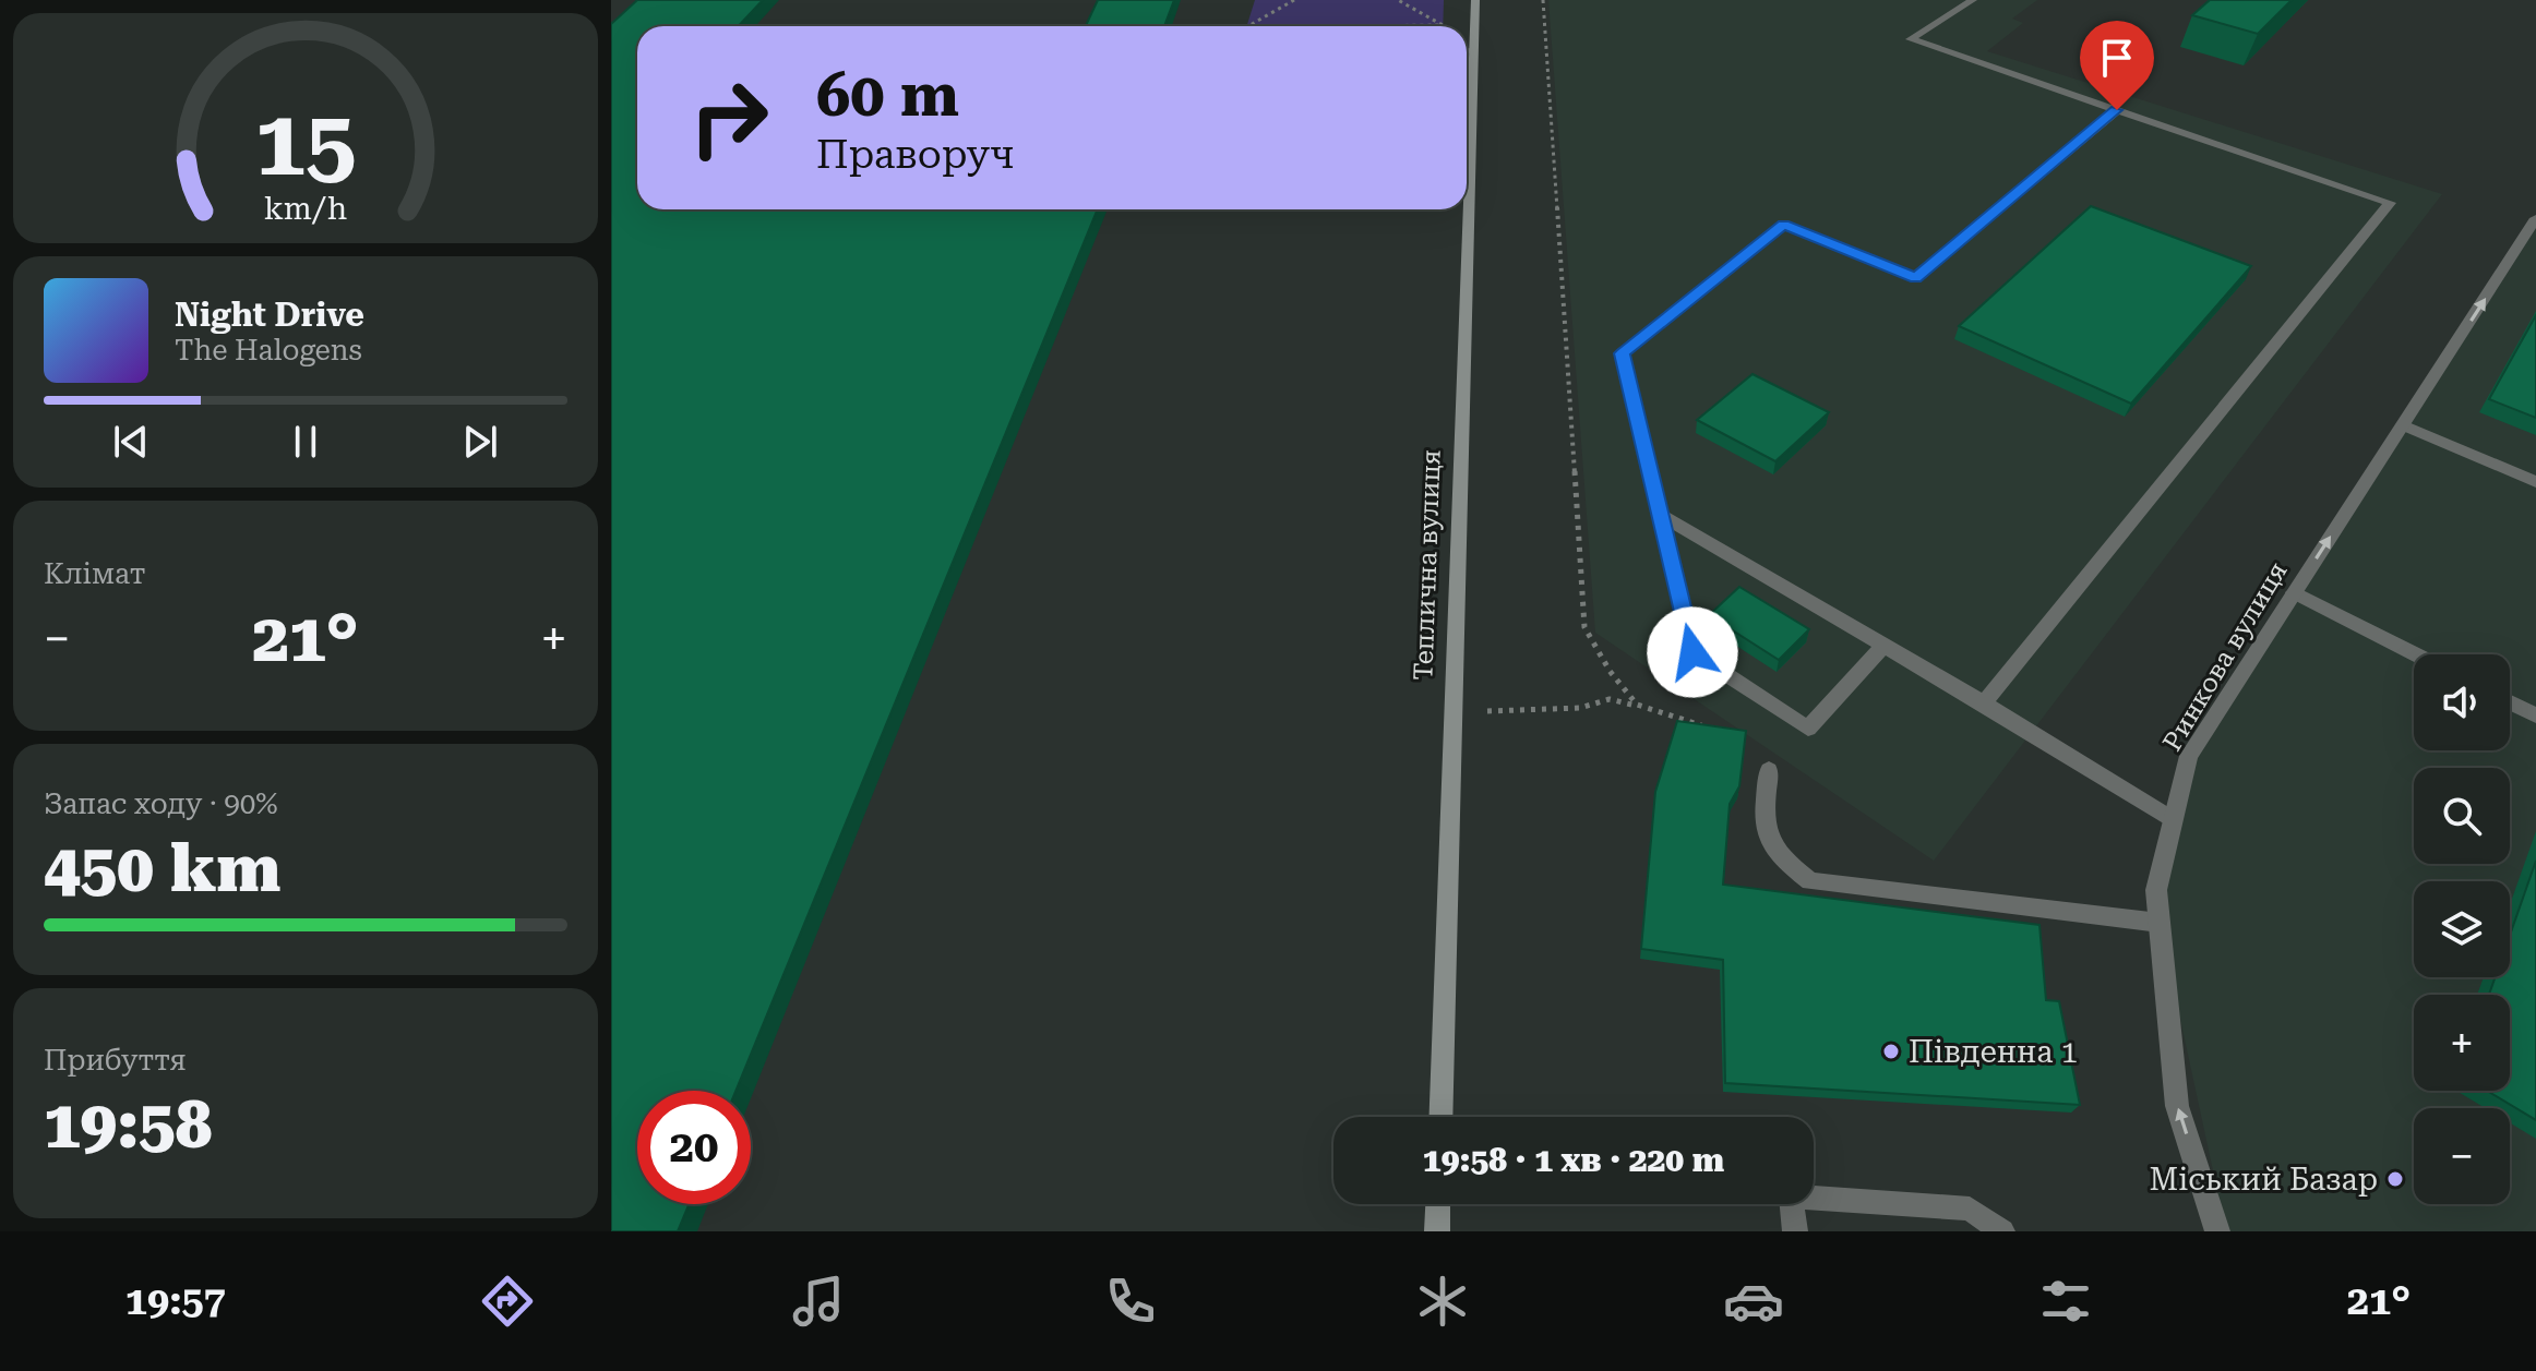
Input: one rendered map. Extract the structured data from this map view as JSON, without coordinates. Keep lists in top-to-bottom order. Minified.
{"streets":{"street":["Теплична вулиця","Ринкова вулиця"]},"one_way":["Ринкова вулиця"],"places":["Південна 1","Міський Базар"],"page":{"turn":["60 m","Праворуч"],"song":["Night Drive","The Halogens"],"tile":["Клімат",["Запас ходу · 90%","450 km"],["Прибуття","19:58"]],"heat":["−","21°","+"],"map_buttons":["+","−"],"limit":"20","trip":"19:58 · 1 хв · 220 m","tabs":["19:57","21°"],"gauge":["15","km/h"]}}
